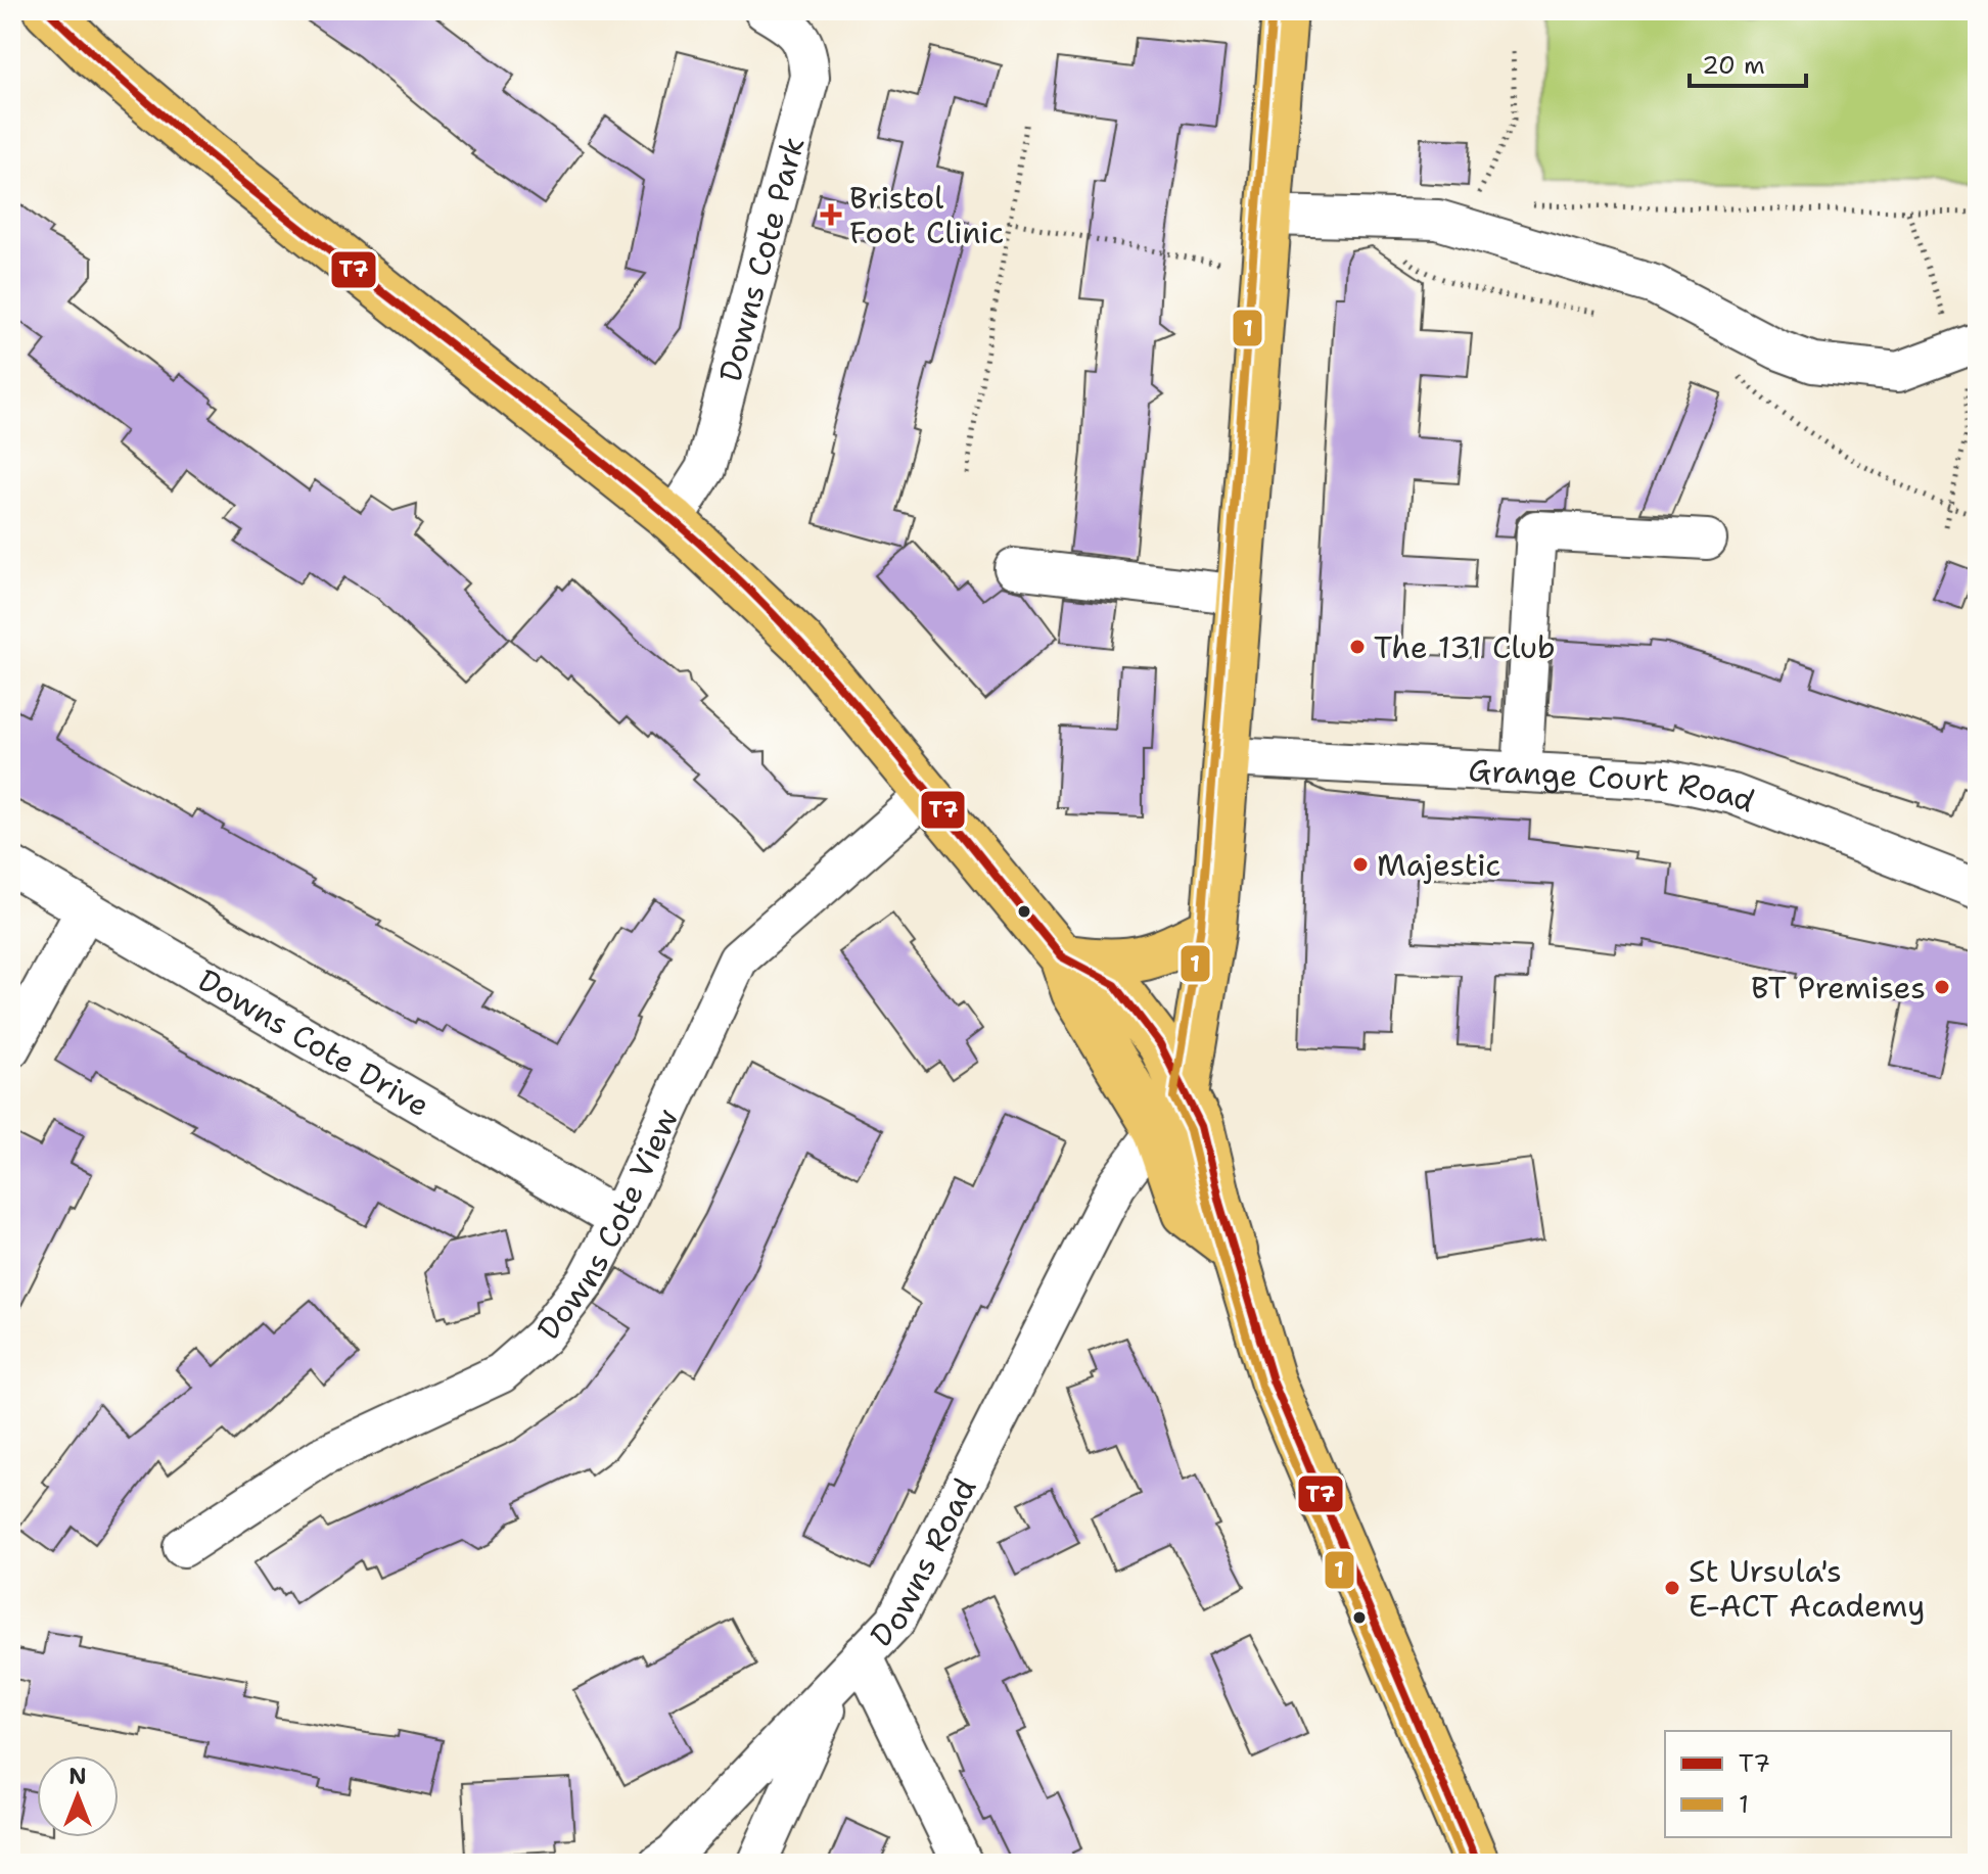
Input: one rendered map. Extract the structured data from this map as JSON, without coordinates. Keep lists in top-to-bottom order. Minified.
{"streets":{"street":["Downs Cote Park","Grange Court Road","Downs Cote Drive","Downs Cote View","Downs Road"]},"crossings":[["Downs Cote Drive","Downs Cote View"]],"places":{"health":["Bristol Foot Clinic"],"other":["The 131 Club","Majestic","BT Premises","St Ursula's E-ACT Academy"]},"lines":["transit line T7","transit line 1"],"legend":["T7","1"],"scale_bar":"20 m","north":"top"}
